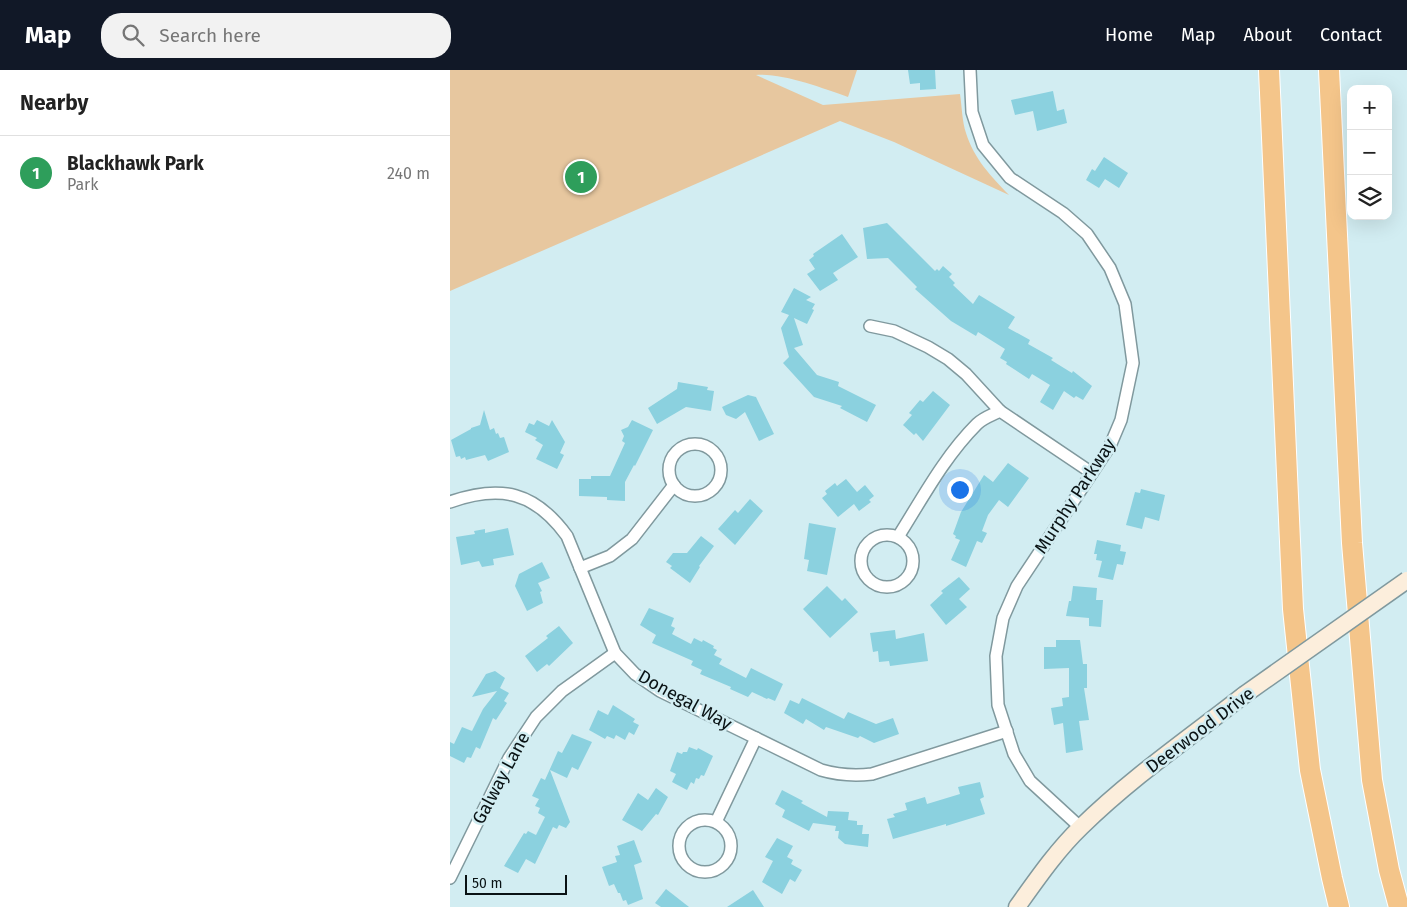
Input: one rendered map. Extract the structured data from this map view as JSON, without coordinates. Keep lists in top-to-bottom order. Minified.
{"streets":{"street":["Murphy Parkway","Donegal Way","Deerwood Drive","Galway Lane"]},"crossings":[["Murphy Parkway","Donegal Way"],["Murphy Parkway","Deerwood Drive"],["Donegal Way","Galway Lane"]],"scale_bar":"50 m","page":{"header":"Map","search":"Search here","nav":["Home","Map","About","Contact"],"heading":"Nearby","map_buttons":["+","−"],"list":[{"mark":"1","name":"Blackhawk Park","note":"Park","value":"240 m"}],"pins":"1","scale":"50 m"}}
